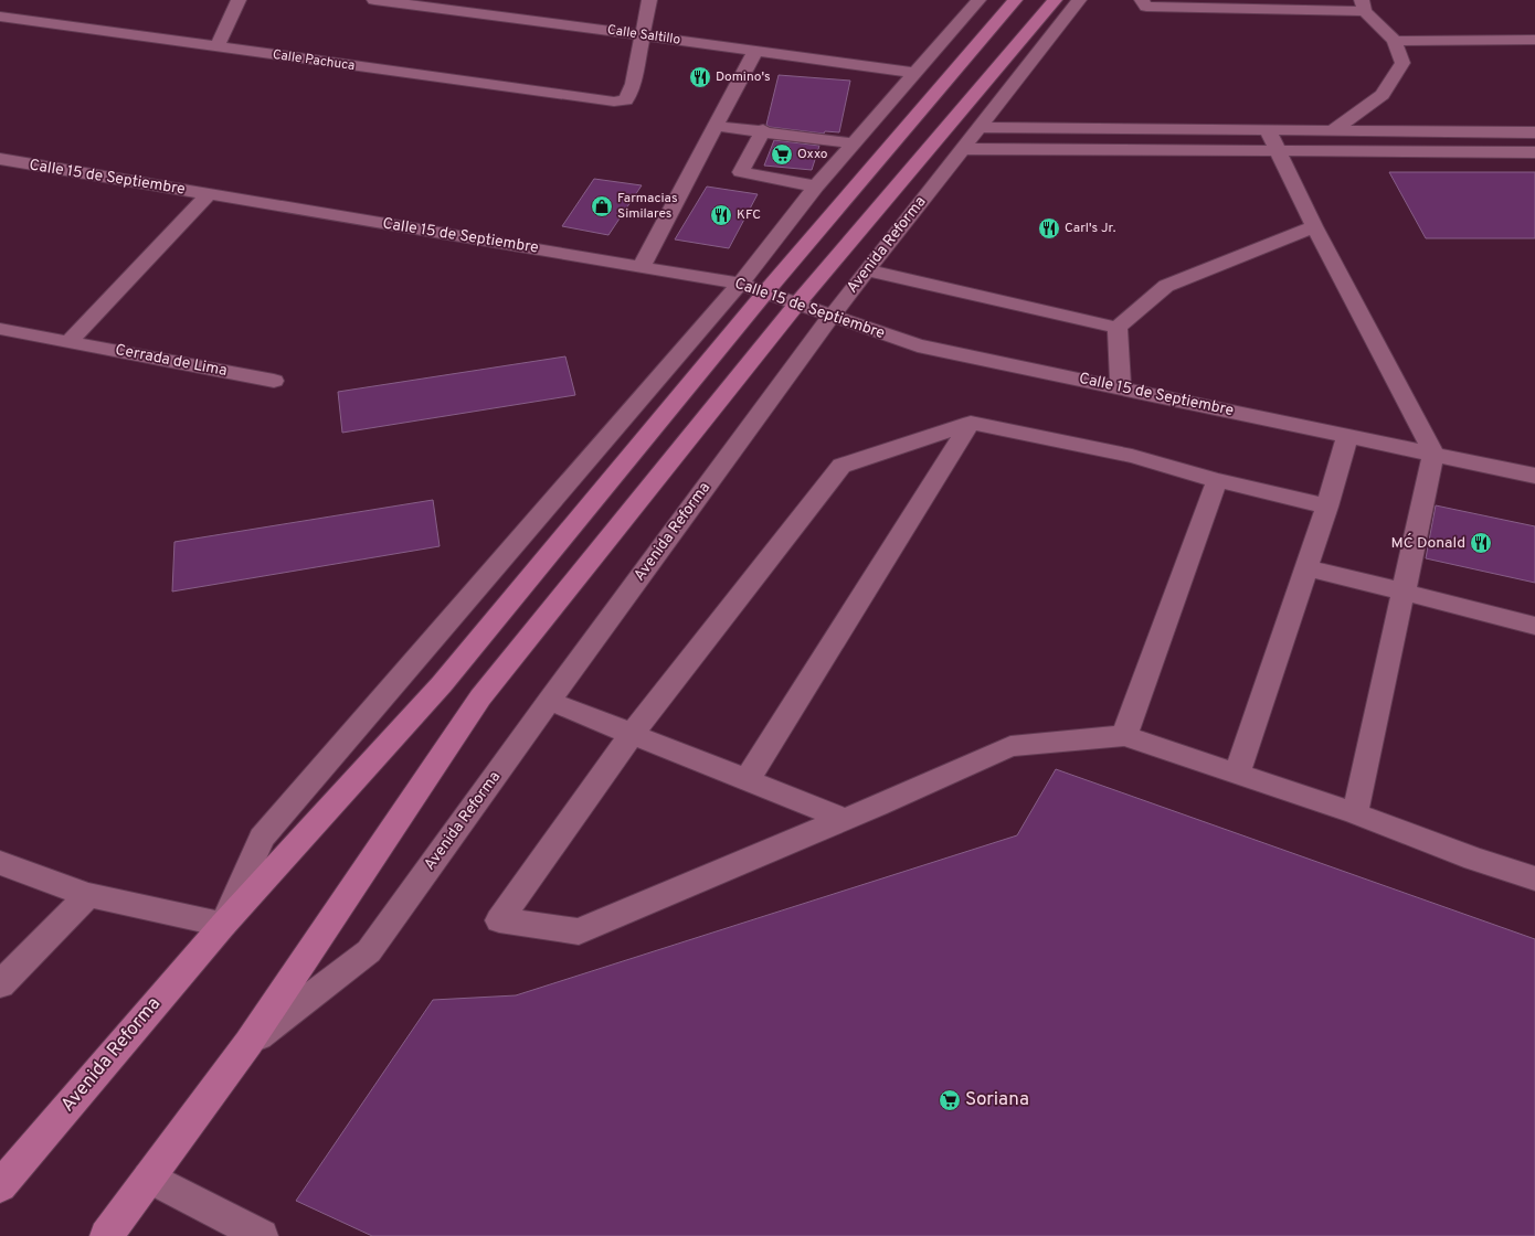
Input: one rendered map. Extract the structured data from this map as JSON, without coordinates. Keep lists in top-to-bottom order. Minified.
{"streets":{"main road":["Avenida Reforma"],"street":["Calle Saltillo","Calle Pachuca","Calle 15 de Septiembre","Cerrada de Lima"]},"crossings":[["Calle Saltillo","Calle Pachuca"],["Calle Saltillo","Avenida Reforma"],["Calle 15 de Septiembre","Avenida Reforma"]],"places":{"restaurant":["Domino's","KFC","Carl's Jr.","MC´ Donald"],"supermarket":["Oxxo","Soriana"],"shop":["Farmacias Similares"]}}
